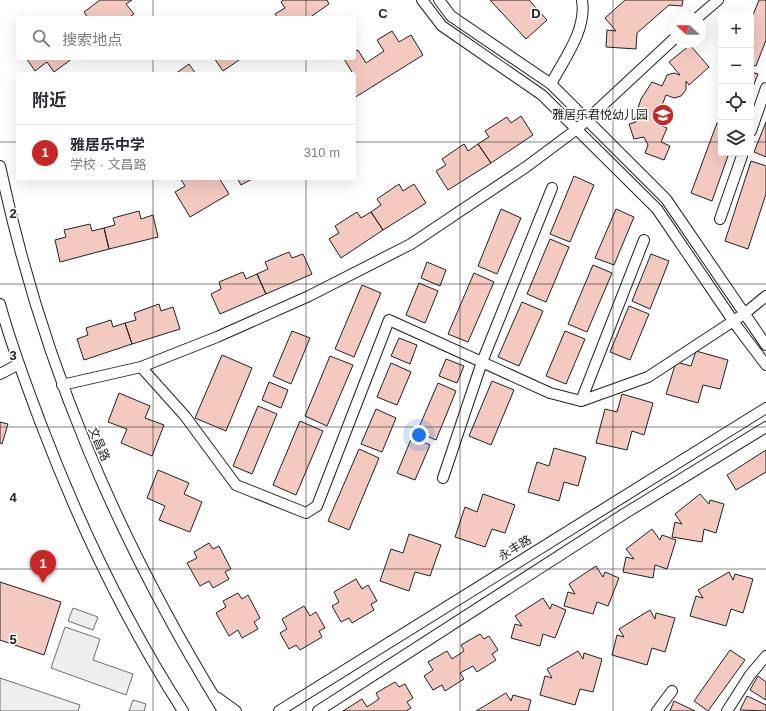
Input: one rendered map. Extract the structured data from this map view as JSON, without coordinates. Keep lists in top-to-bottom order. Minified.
{"streets":{"street":["文昌路","永丰路"]},"places":{"school or university":["雅居乐君悦幼儿园"]},"north":"left","page":{"map_buttons":["+","−"],"search":"搜索地点","heading":"附近","list":[{"mark":"1","name":"雅居乐中学","note":"学校 · 文昌路","value":"310 m"}],"pins":"1"},"grid":{"columns":["C","D"],"rows":["2","3","4","5"]}}
